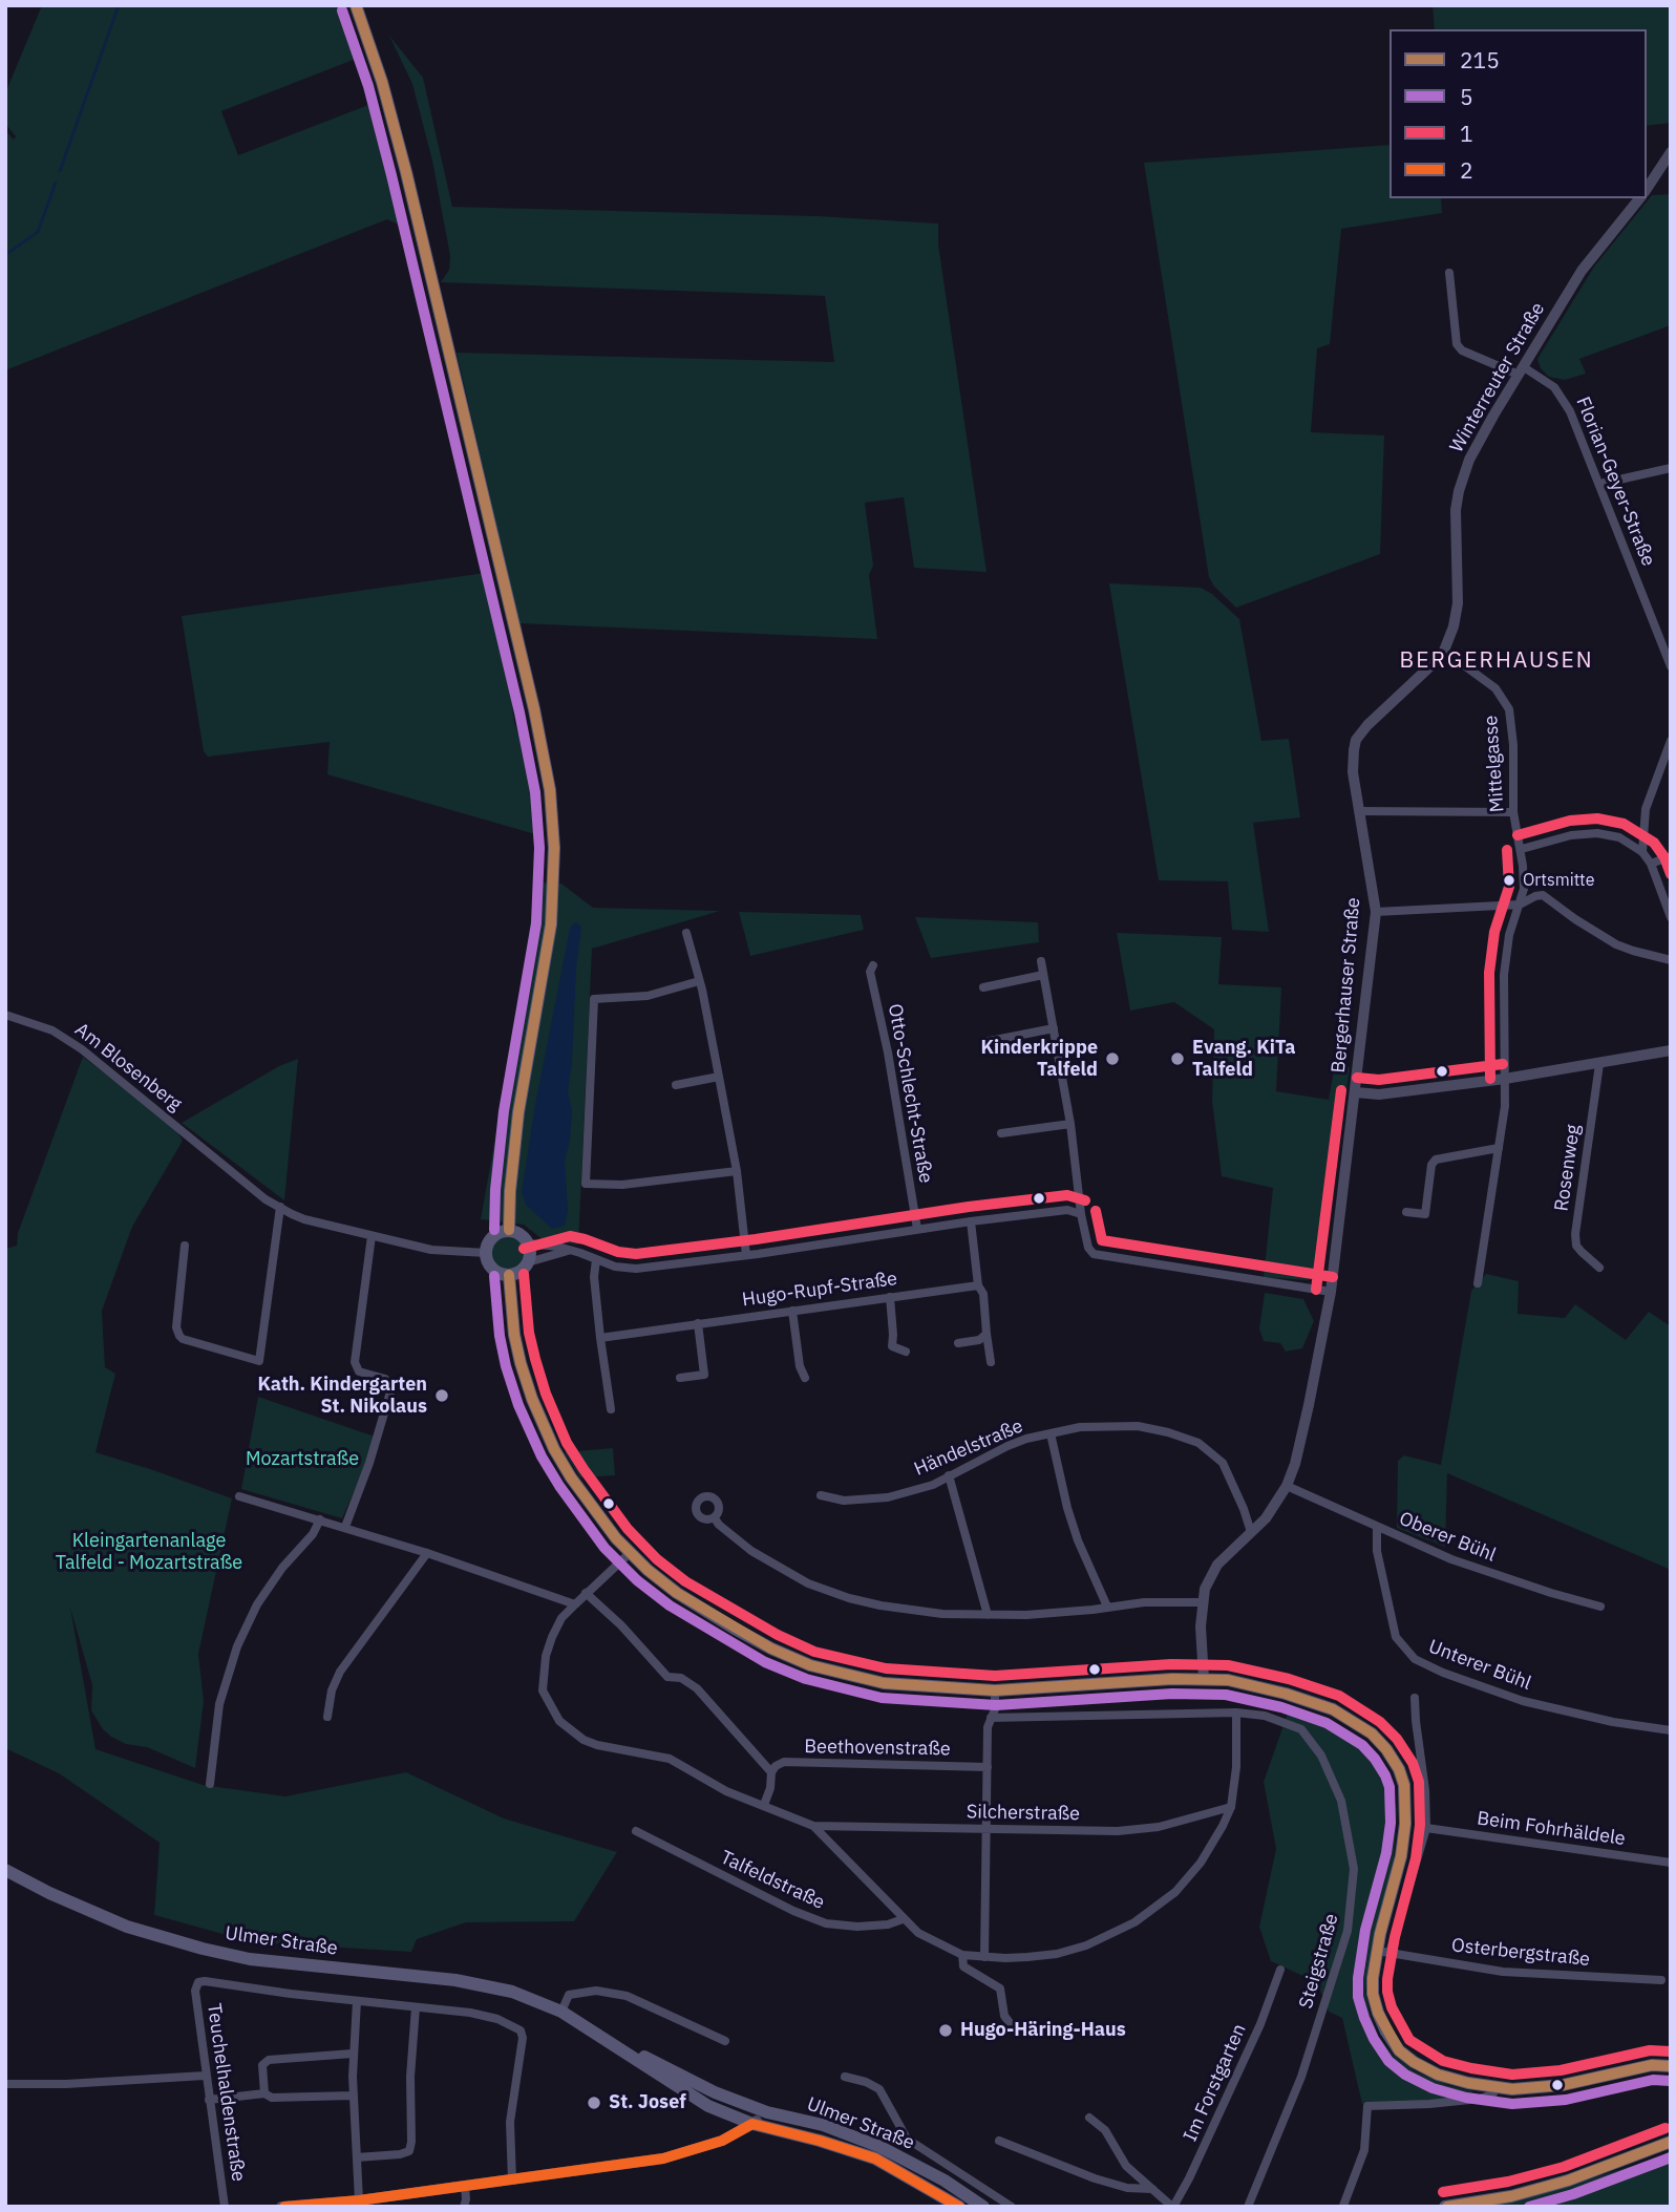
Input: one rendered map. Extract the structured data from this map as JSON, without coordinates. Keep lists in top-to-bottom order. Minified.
{"streets":{"main road":["Ulmer Straße"],"street":["Winterreuter Straße","Florian-Geyer-Straße","Mittelgasse","Bergerhauser Straße","Am Blosenberg","Otto-Schlecht-Straße","Rosenweg","Hugo-Rupf-Straße","Händelstraße","Oberer Bühl","Unterer Bühl","Beethovenstraße","Silcherstraße","Beim Fohrhäldele","Talfeldstraße","Osterbergstraße","Steigstraße","Im Forstgarten","Teuchelhaldenstraße"]},"crossings":[["Winterreuter Straße","Florian-Geyer-Straße"],["Winterreuter Straße","Mittelgasse"],["Winterreuter Straße","Bergerhauser Straße"],["Bergerhauser Straße","Händelstraße"],["Bergerhauser Straße","Oberer Bühl"],["Oberer Bühl","Unterer Bühl"]],"districts":["BERGERHAUSEN"],"parks":["Mozartstraße","Kleingartenanlage Talfeld - Mozartstraße"],"places":["Ortsmitte","Kinderkrippe Talfeld","Evang. KiTa Talfeld","Kath. Kindergarten St. Nikolaus","Hugo-Häring-Haus","St. Josef"],"lines":["transit line 215","transit line 5","transit line 1","transit line 2"],"legend":["215","5","1","2"]}
